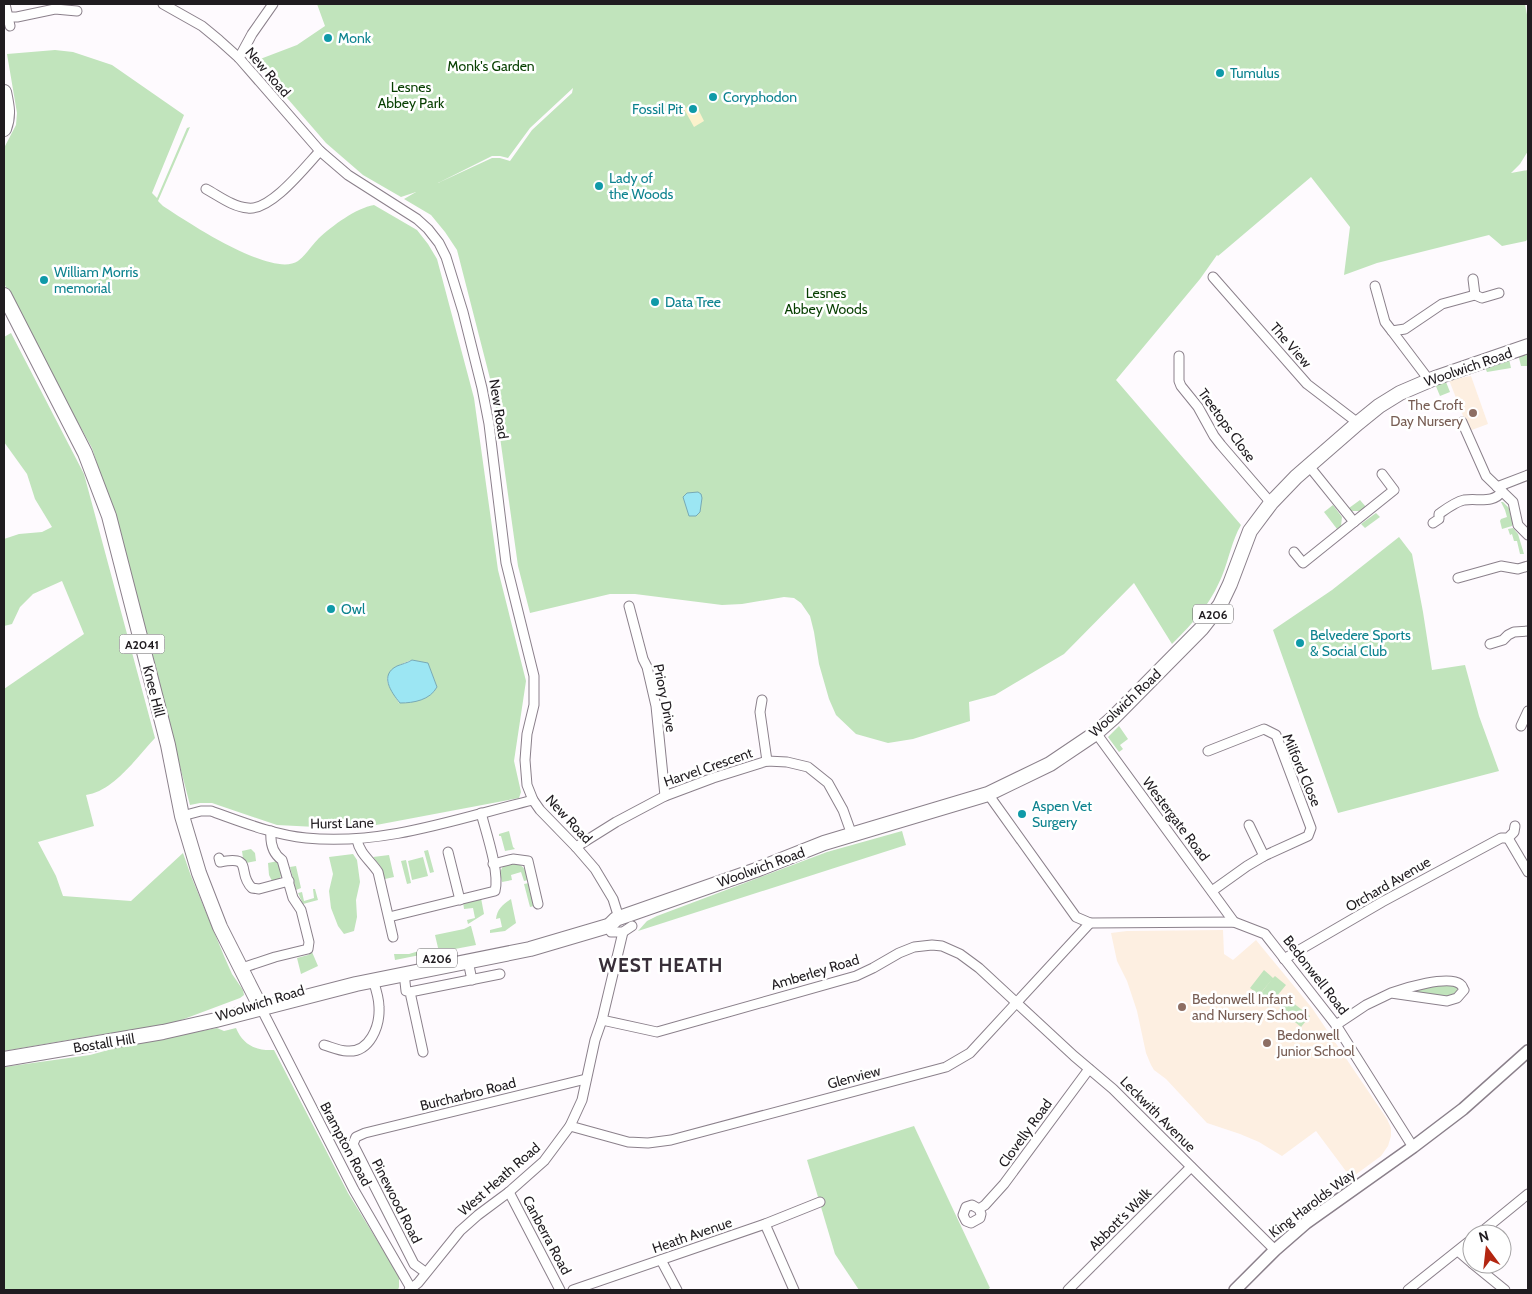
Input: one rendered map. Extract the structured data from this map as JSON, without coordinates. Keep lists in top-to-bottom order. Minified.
{"streets":{"main road":["Woolwich Road","A206","A2041","Knee Hill","Bostall Hill"],"street":["New Road","The View","Treetops Close","Priory Drive","Harvel Crescent","Milford Close","Westergate Road","Hurst Lane","Orchard Avenue","Amberley Road","Bedonwell Road","Glenview","Burcharbro Road","Leckwith Avenue","Clovelly Road","Brampton Road","West Heath Road","Pinewood Road","King Harolds Way","Abbott's Walk","Canberra Road","Heath Avenue"]},"crossings":[["New Road","Woolwich Road"],["New Road","Harvel Crescent"],["New Road","Hurst Lane"],["The View","Woolwich Road"],["Woolwich Road","Treetops Close"],["Woolwich Road","Knee Hill"],["Woolwich Road","Harvel Crescent"],["Woolwich Road","Westergate Road"],["Woolwich Road","Bostall Hill"],["Woolwich Road","Brampton Road"],["Knee Hill","Hurst Lane"],["Knee Hill","Brampton Road"],["Priory Drive","Harvel Crescent"],["Milford Close","Westergate Road"],["Westergate Road","Bedonwell Road"],["Orchard Avenue","Bedonwell Road"],["Amberley Road","Glenview"],["Amberley Road","Leckwith Avenue"],["Amberley Road","West Heath Road"],["Bedonwell Road","Glenview"],["Bedonwell Road","King Harolds Way"],["Glenview","Leckwith Avenue"],["Glenview","West Heath Road"],["Burcharbro Road","West Heath Road"],["Burcharbro Road","Pinewood Road"],["Leckwith Avenue","Clovelly Road"],["Leckwith Avenue","King Harolds Way"],["Leckwith Avenue","Abbott's Walk"],["Brampton Road","West Heath Road"],["West Heath Road","Pinewood Road"],["West Heath Road","Canberra Road"]],"districts":["WEST HEATH"],"parks":["Monk's Garden","Lesnes Abbey Park","Lesnes Abbey Woods"],"places":["Monk","Tumulus","Coryphodon","Fossil Pit","Lady of the Woods","William Morris memorial","Data Tree","The Croft Day Nursery","Owl","Belvedere Sports & Social Club","Aspen Vet Surgery","Bedonwell Infant and Nursery School","Bedonwell Junior School"],"north":"top"}
